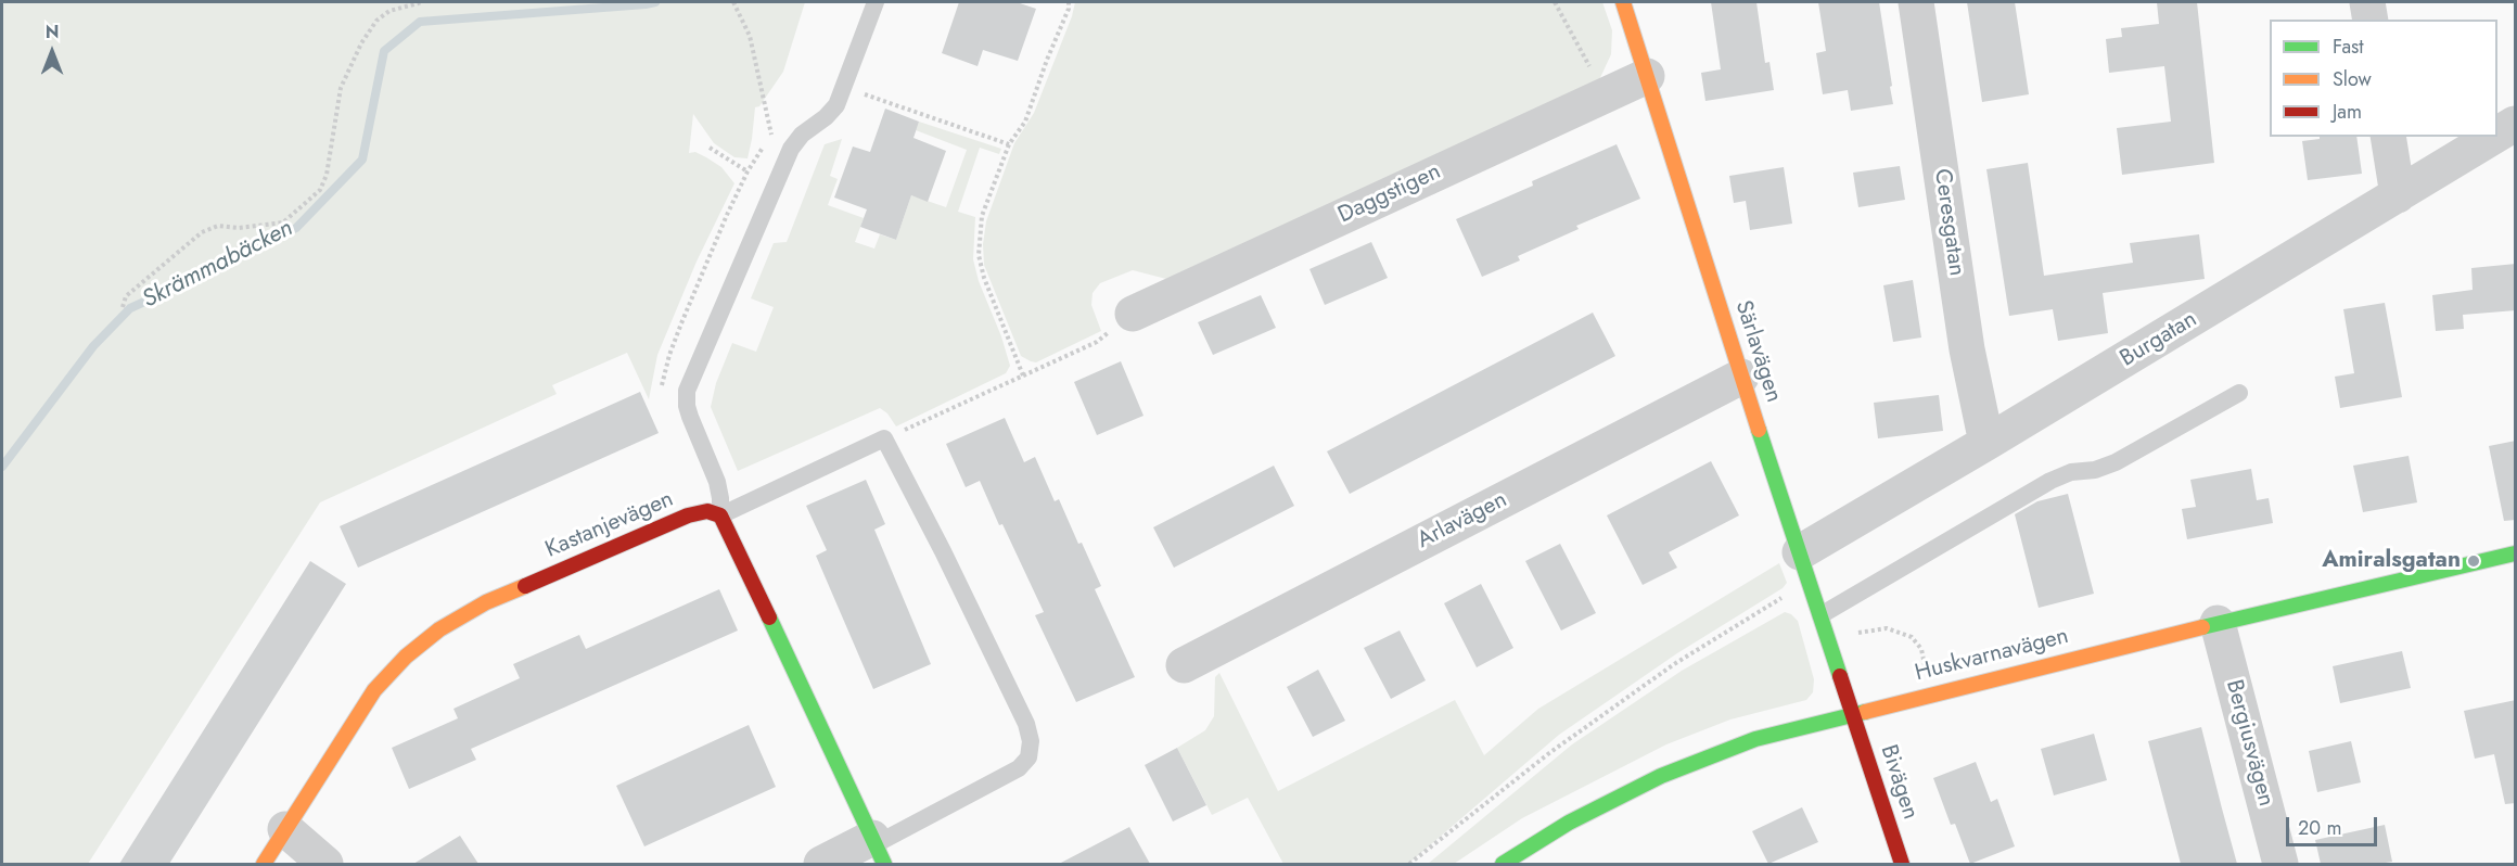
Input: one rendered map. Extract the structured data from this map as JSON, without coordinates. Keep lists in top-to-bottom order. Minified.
{"streets":{"street":["Daggstigen","Ceresgatan","Burgatan","Särlavägen","Arlavägen","Kastanjevägen","Huskvarnavägen","Bergiusvägen","Bivägen"]},"crossings":[["Daggstigen","Särlavägen"],["Ceresgatan","Burgatan"],["Burgatan","Särlavägen"],["Särlavägen","Arlavägen"],["Särlavägen","Huskvarnavägen"],["Särlavägen","Bivägen"],["Huskvarnavägen","Bergiusvägen"],["Huskvarnavägen","Bivägen"]],"water":["Skrämmabäcken"],"places":["Amiralsgatan"],"legend":["Fast","Slow","Jam"],"scale_bar":"20 m","north":"top"}
